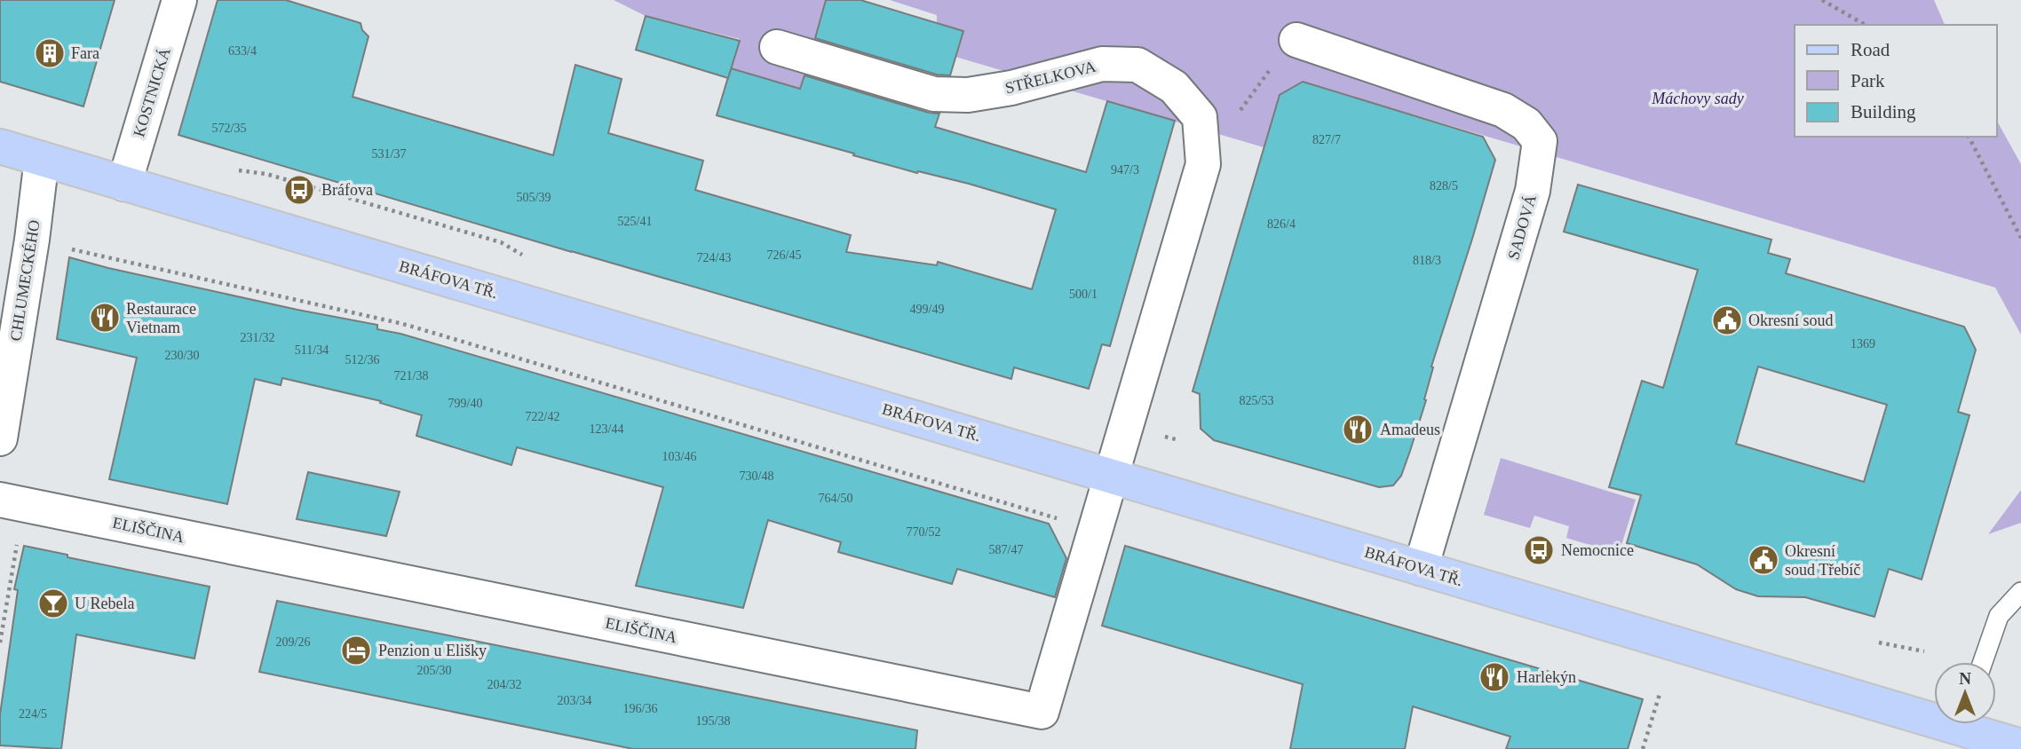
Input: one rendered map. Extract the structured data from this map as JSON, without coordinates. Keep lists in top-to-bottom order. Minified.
{"streets":{"main road":["BRÁFOVA TŘ."],"street":["STŘELKOVA","KOSTNICKÁ","SADOVÁ","CHLUMECKÉHO","ELIŠČINA"]},"crossings":[["STŘELKOVA","BRÁFOVA TŘ."],["STŘELKOVA","ELIŠČINA"],["KOSTNICKÁ","BRÁFOVA TŘ."],["SADOVÁ","BRÁFOVA TŘ."],["BRÁFOVA TŘ.","CHLUMECKÉHO"],["BRÁFOVA TŘ.","ELIŠČINA"]],"parks":["Máchovy sady"],"places":{"building":["Fara"],"bus stop":["Bráfova","Nemocnice"],"restaurant":["Restaurace Vietnam","Amadeus","Harlekýn"],"public building":["Okresní soud","Okresní soud Třebíč"],"bar":["U Rebela"],"hotel":["Penzion u Elišky"]},"house_numbers":["633/4","572/35","827/7","531/37","947/3","828/5","505/39","525/41","826/4","726/45","724/43","818/3","500/1","499/49","231/32","1369","511/34","230/30","512/36","721/38","825/53","799/40","722/42","123/44","103/46","730/48","764/50","770/52","587/47","209/26","205/30","204/32","203/34","196/36","224/5","195/38"],"legend":["Road","Park","Building"],"north":"top"}
